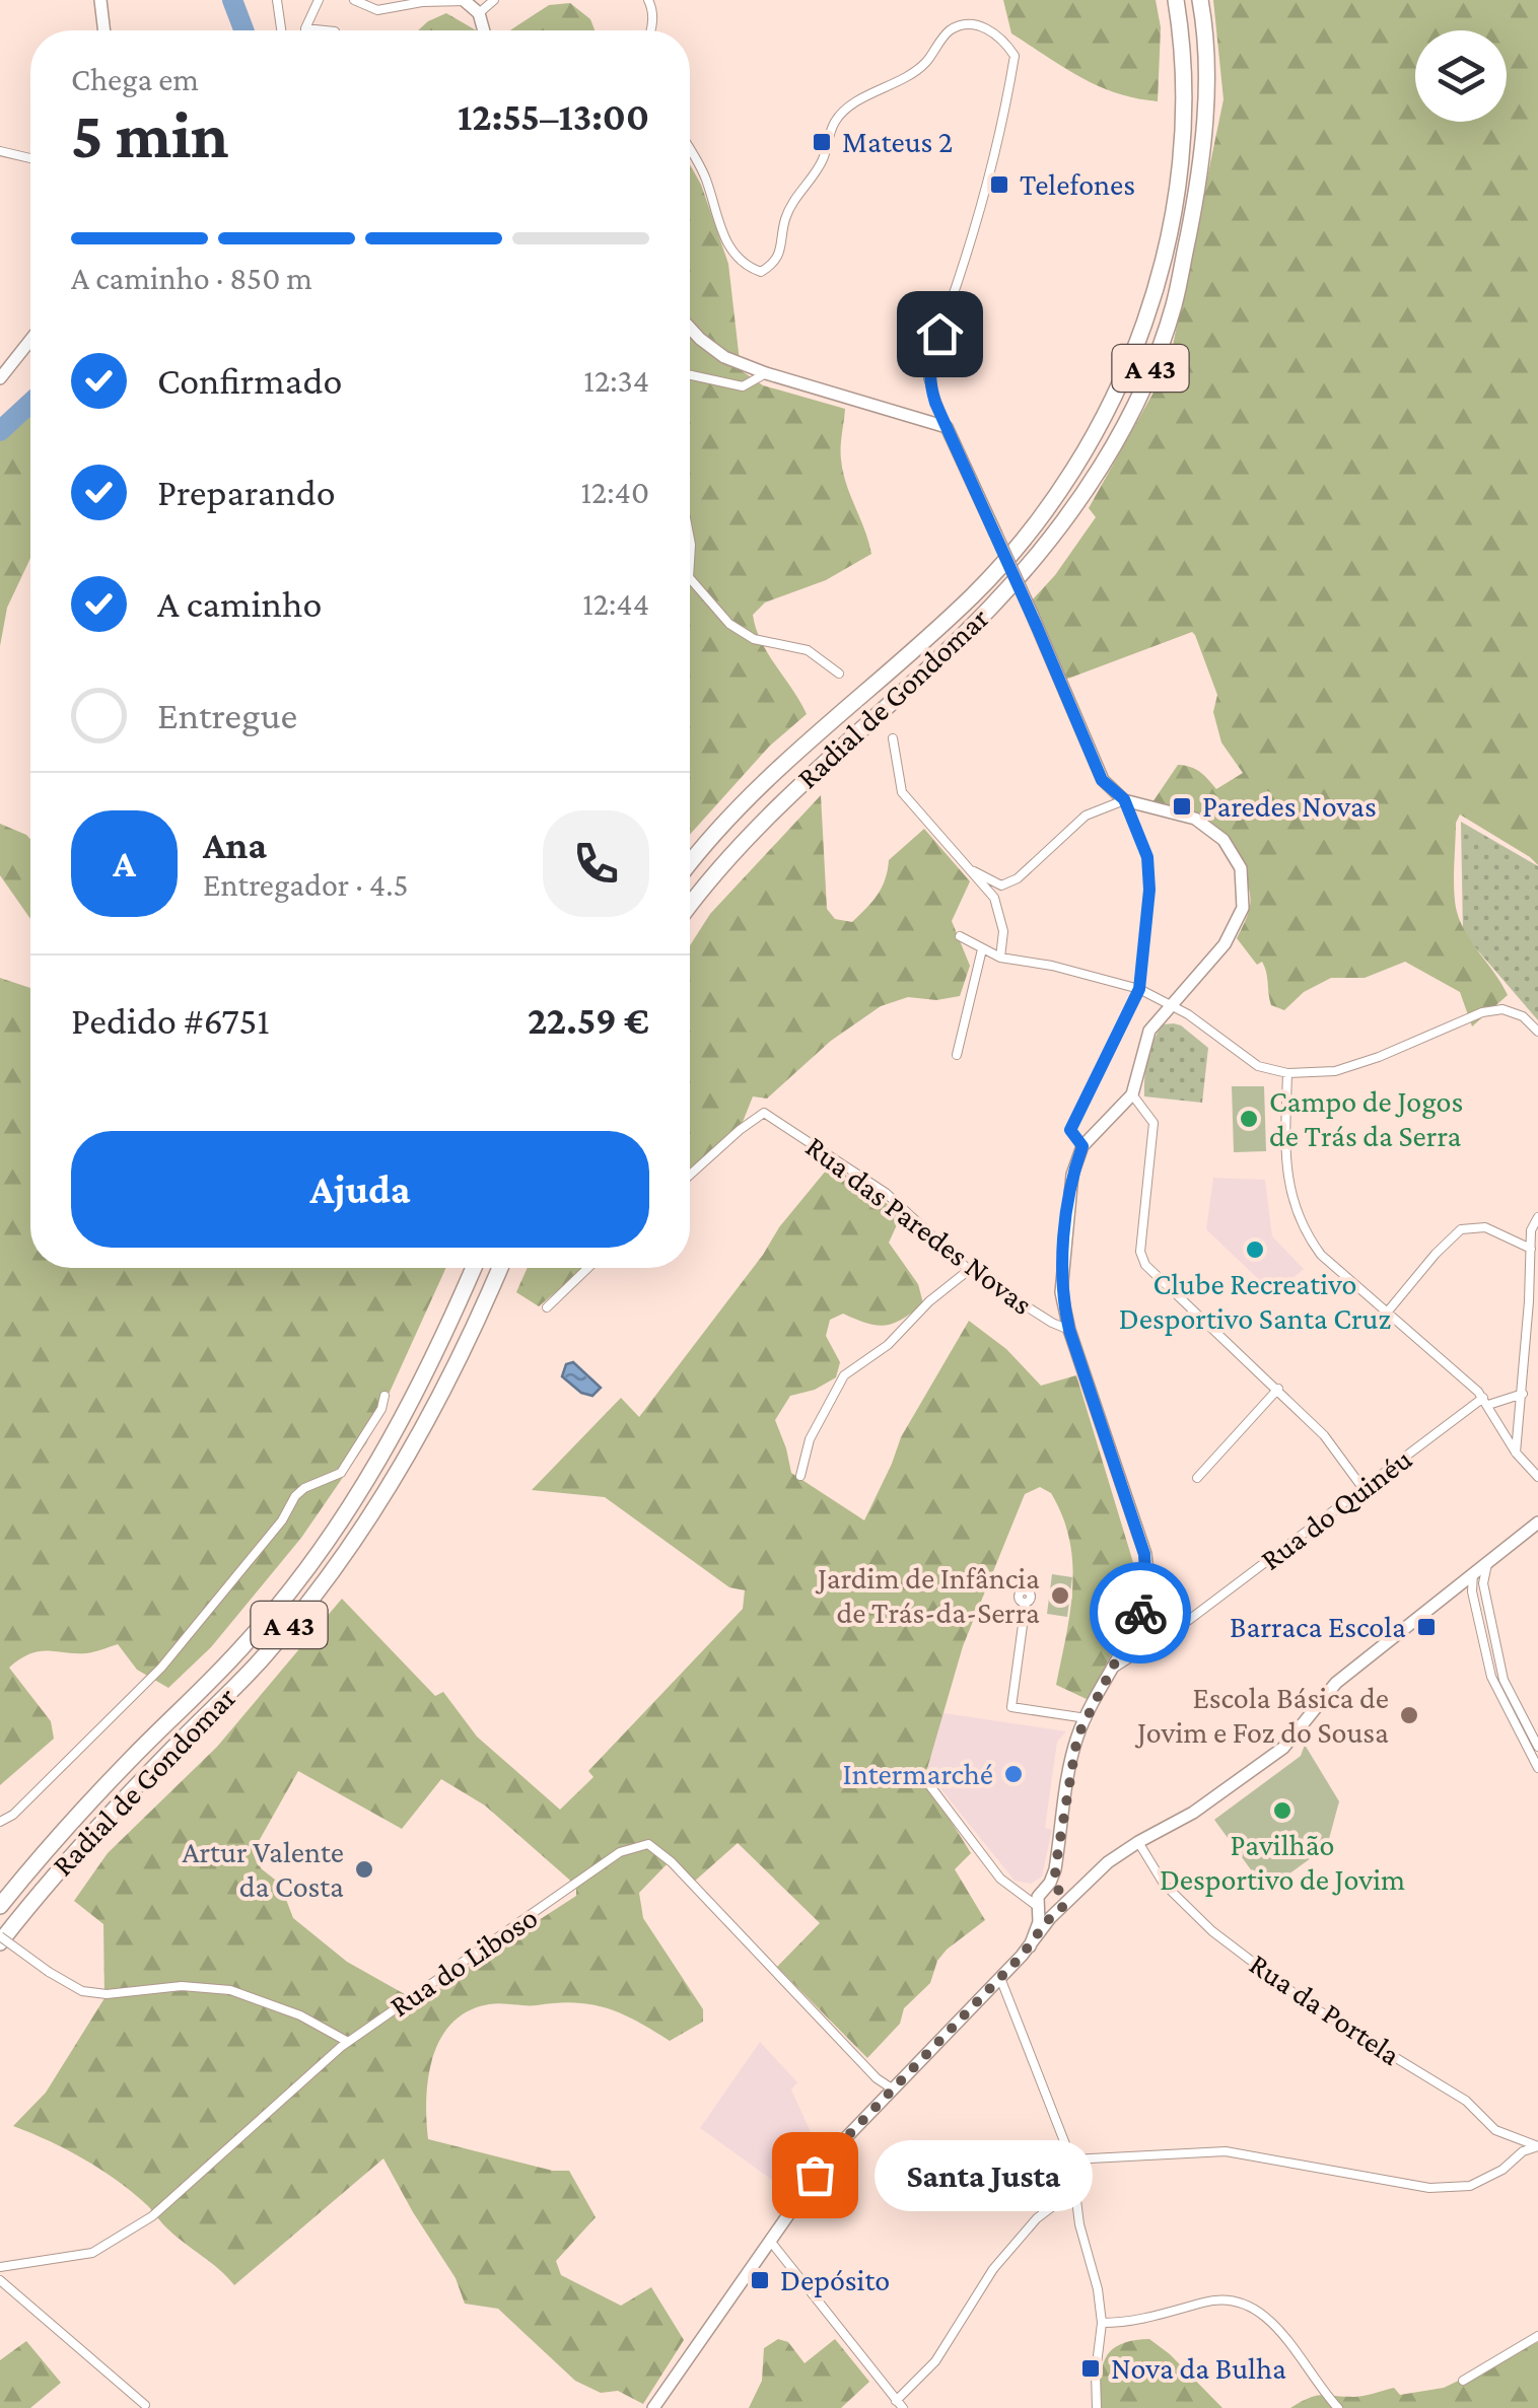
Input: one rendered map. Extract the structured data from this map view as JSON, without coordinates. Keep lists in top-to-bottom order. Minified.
{"streets":{"highway":["A 43","Radial de Gondomar"],"street":["Rua das Paredes Novas","Rua do Quinéu","Rua do Liboso","Rua da Portela"]},"places":{"transit":["Mateus 2","Telefones","Paredes Novas","Barraca Escola","Depósito","Nova da Bulha"],"other":["Campo de Jogos de Trás da Serra","Clube Recreativo Desportivo Santa Cruz","Jardim de Infância de Trás-da-Serra","Escola Básica de Jovim e Foz do Sousa","Intermarché","Pavilhão Desportivo de Jovim","Artur Valente da Costa","Santa Justa"]},"page":{"heading":["5 min","Chega em","12:55–13:00"],"panel":["Ana","Entregador · 4.5","Pedido #6751","22.59 €"],"bar":"A caminho · 850 m","list":[["Confirmado","12:34"],["Preparando","12:40"],["A caminho","12:44"],"Entregue"],"round":"A","buttons":"Ajuda","bubble":"Santa Justa"}}
